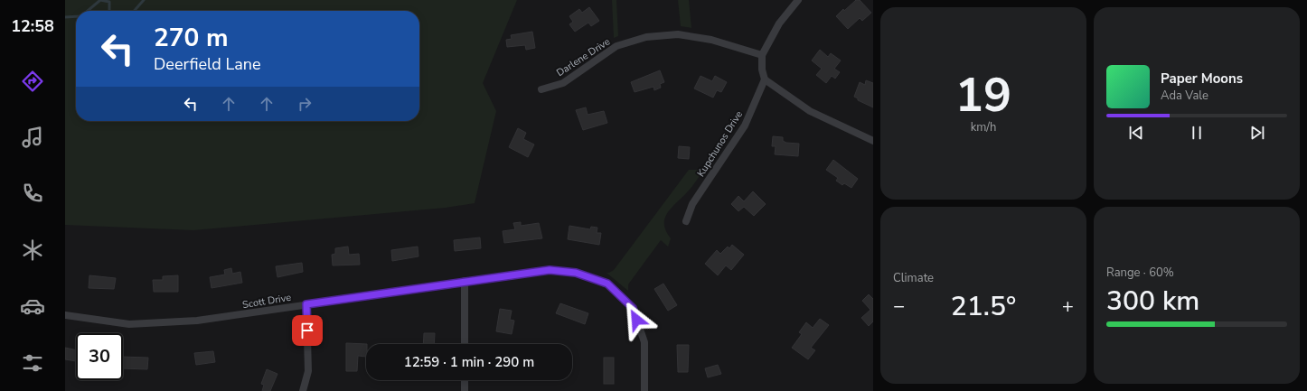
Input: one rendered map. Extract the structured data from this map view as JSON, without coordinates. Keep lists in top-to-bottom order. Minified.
{"streets":{"street":["Darlene Drive","Kupchunos Drive","Scott Drive"]},"page":{"tabs":"12:58","tile":[["19","km/h"],"Climate",["Range · 60%","300 km"]],"turn":["270 m","Deerfield Lane"],"song":["Paper Moons","Ada Vale"],"heat":["−","21.5°","+"],"limit":"30","trip":"12:59 · 1 min · 290 m"}}
